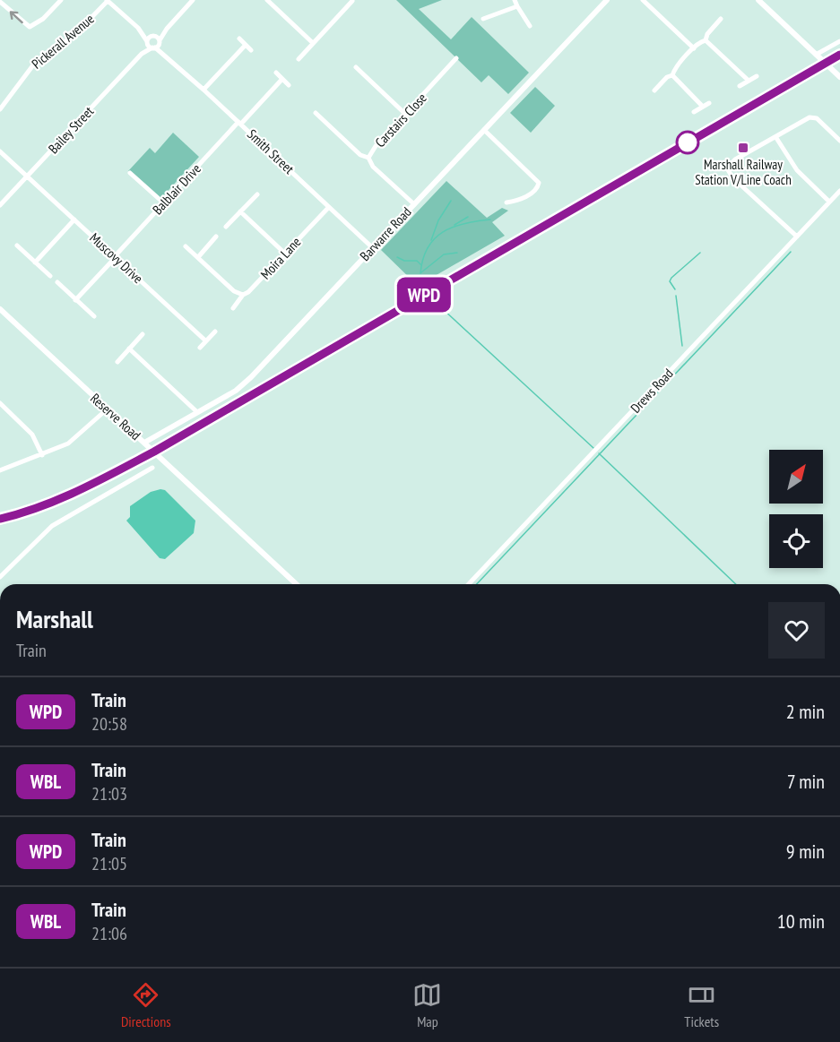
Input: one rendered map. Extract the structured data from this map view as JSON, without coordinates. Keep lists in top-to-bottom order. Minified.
{"streets":{"street":["Pickerall Avenue","Carstairs Close","Bailey Street","Smith Street","Balblair Drive","Barwarre Road","Muscovy Drive","Moira Lane","Drews Road","Reserve Road"]},"crossings":[["Pickerall Avenue","Smith Street"],["Carstairs Close","Barwarre Road"],["Bailey Street","Smith Street"],["Bailey Street","Muscovy Drive"],["Smith Street","Balblair Drive"],["Smith Street","Barwarre Road"],["Smith Street","Moira Lane"],["Balblair Drive","Muscovy Drive"],["Barwarre Road","Reserve Road"]],"places":{"transit":["Marshall Railway Station V/Line Coach"]},"north":"top right","page":{"on_map":"WPD","heading":["Marshall","Train"],"list":[{"mark":"WPD","name":"Train","note":"20:58","value":"2 min"},{"mark":"WBL","name":"Train","note":"21:03","value":"7 min"},{"mark":"WPD","name":"Train","note":"21:05","value":"9 min"},{"mark":"WBL","name":"Train","note":"21:06","value":"10 min"}],"tabs":["Directions","Map","Tickets"]}}
